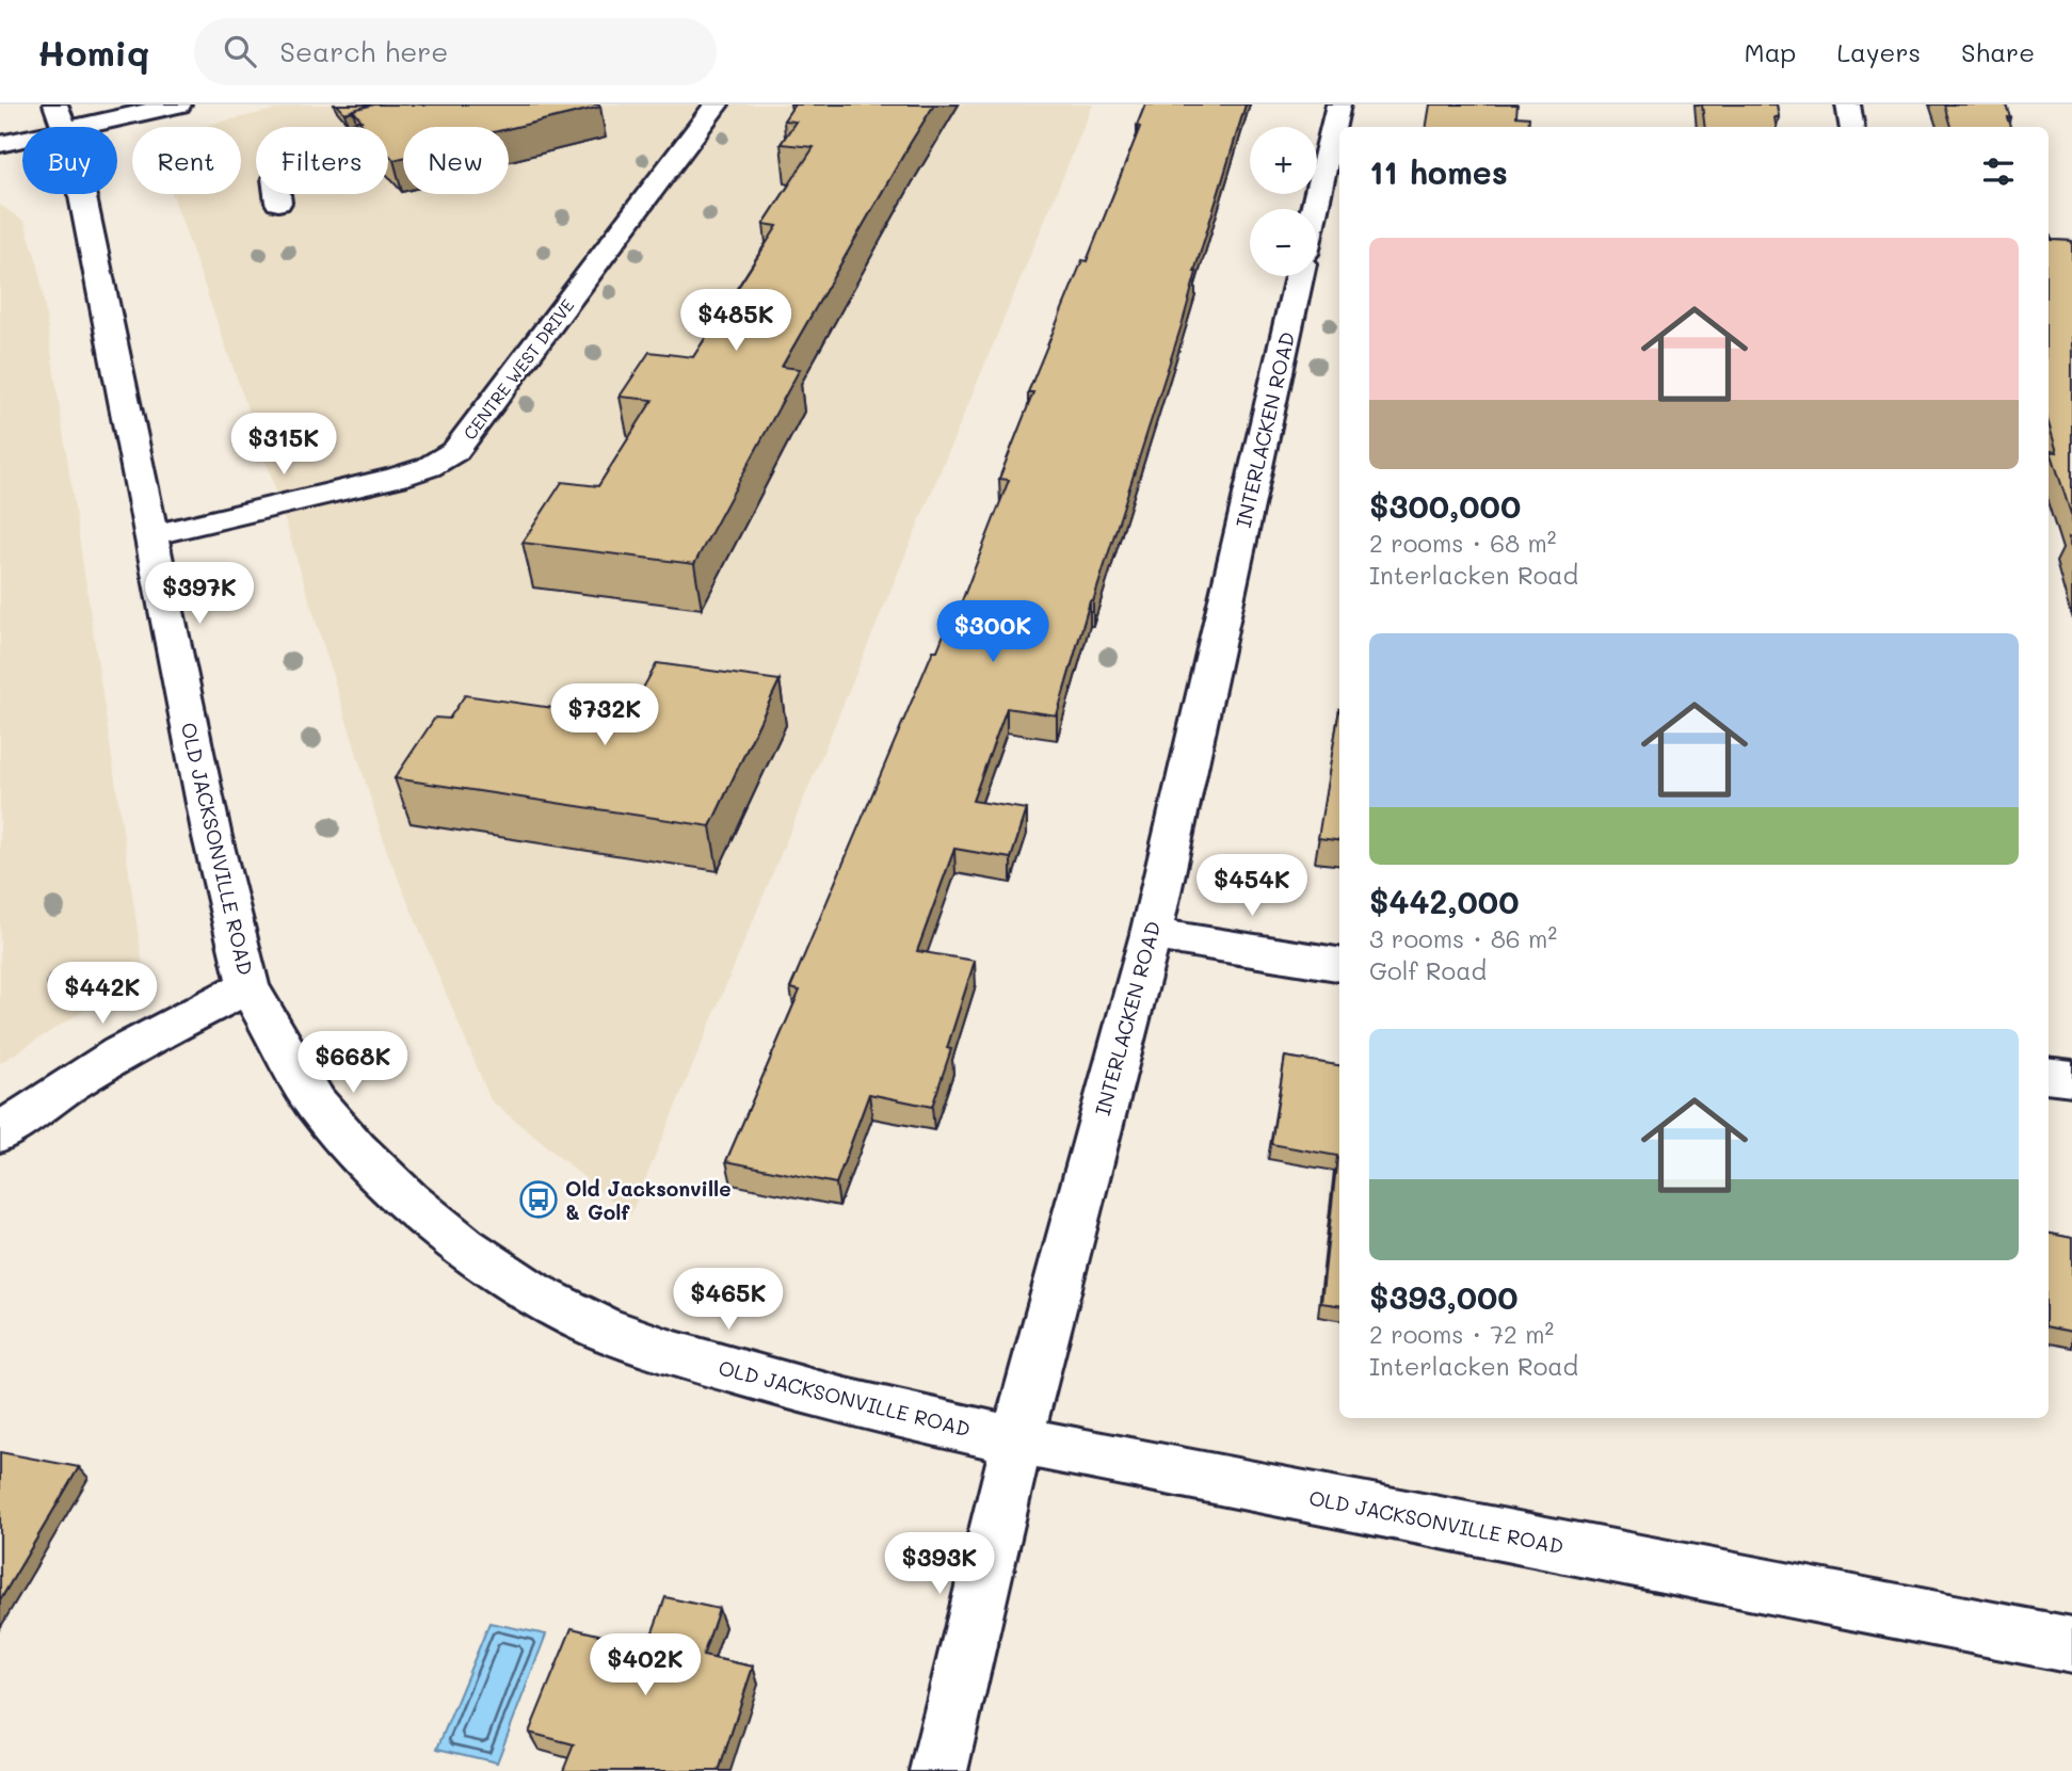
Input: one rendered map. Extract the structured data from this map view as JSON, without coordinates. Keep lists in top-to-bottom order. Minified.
{"streets":{"street":["CENTRE WEST DRIVE","INTERLACKEN ROAD","OLD JACKSONVILLE ROAD"]},"crossings":[["CENTRE WEST DRIVE","OLD JACKSONVILLE ROAD"],["INTERLACKEN ROAD","OLD JACKSONVILLE ROAD"]],"places":{"bus stop":["Old Jacksonville & Golf"]},"page":{"header":"Homiq","search":"Search here","nav":["Map","Layers","Share"],"map_buttons":["+","−"],"chip":["Buy","Rent","Filters","New"],"heading":"11 homes","list":[{"name":"$300,000","note":"2 rooms · 68 m² · Interlacken Road"},{"name":"$442,000","note":"3 rooms · 86 m² · Golf Road"},{"name":"$393,000","note":"2 rooms · 72 m² · Interlacken Road"}],"price":["$485K","$315K","$397K","$300K","$732K","$454K","$442K","$668K","$465K","$393K","$402K"]}}
